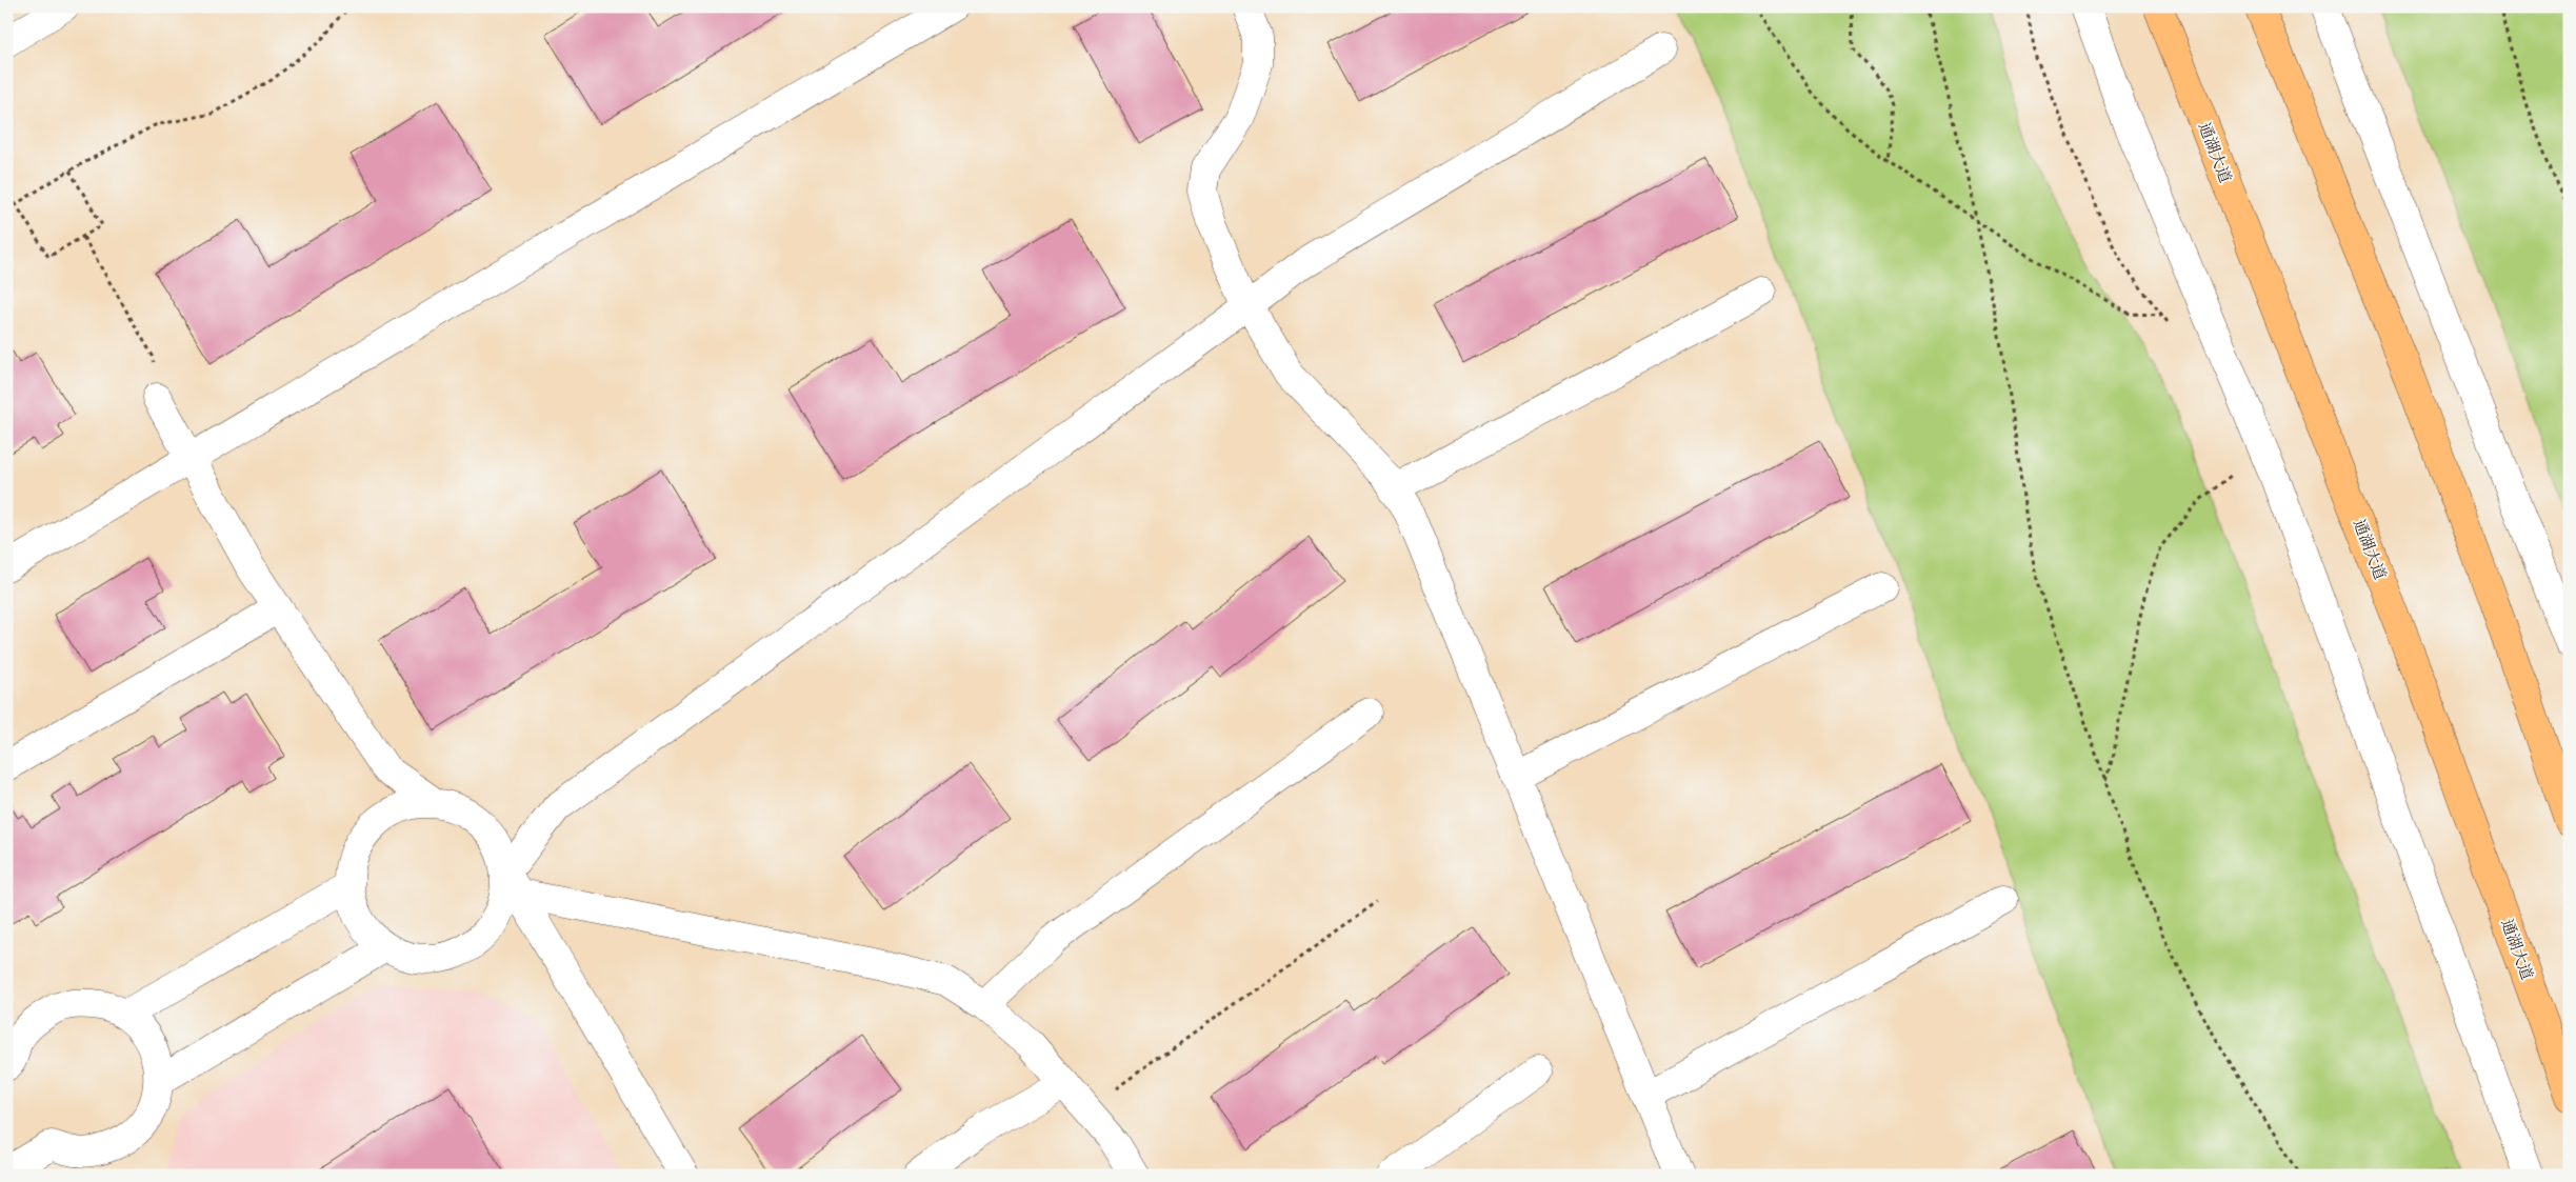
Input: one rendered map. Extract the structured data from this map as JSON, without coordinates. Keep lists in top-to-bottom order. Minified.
{"streets":{"main road":["通湖大道"]}}
